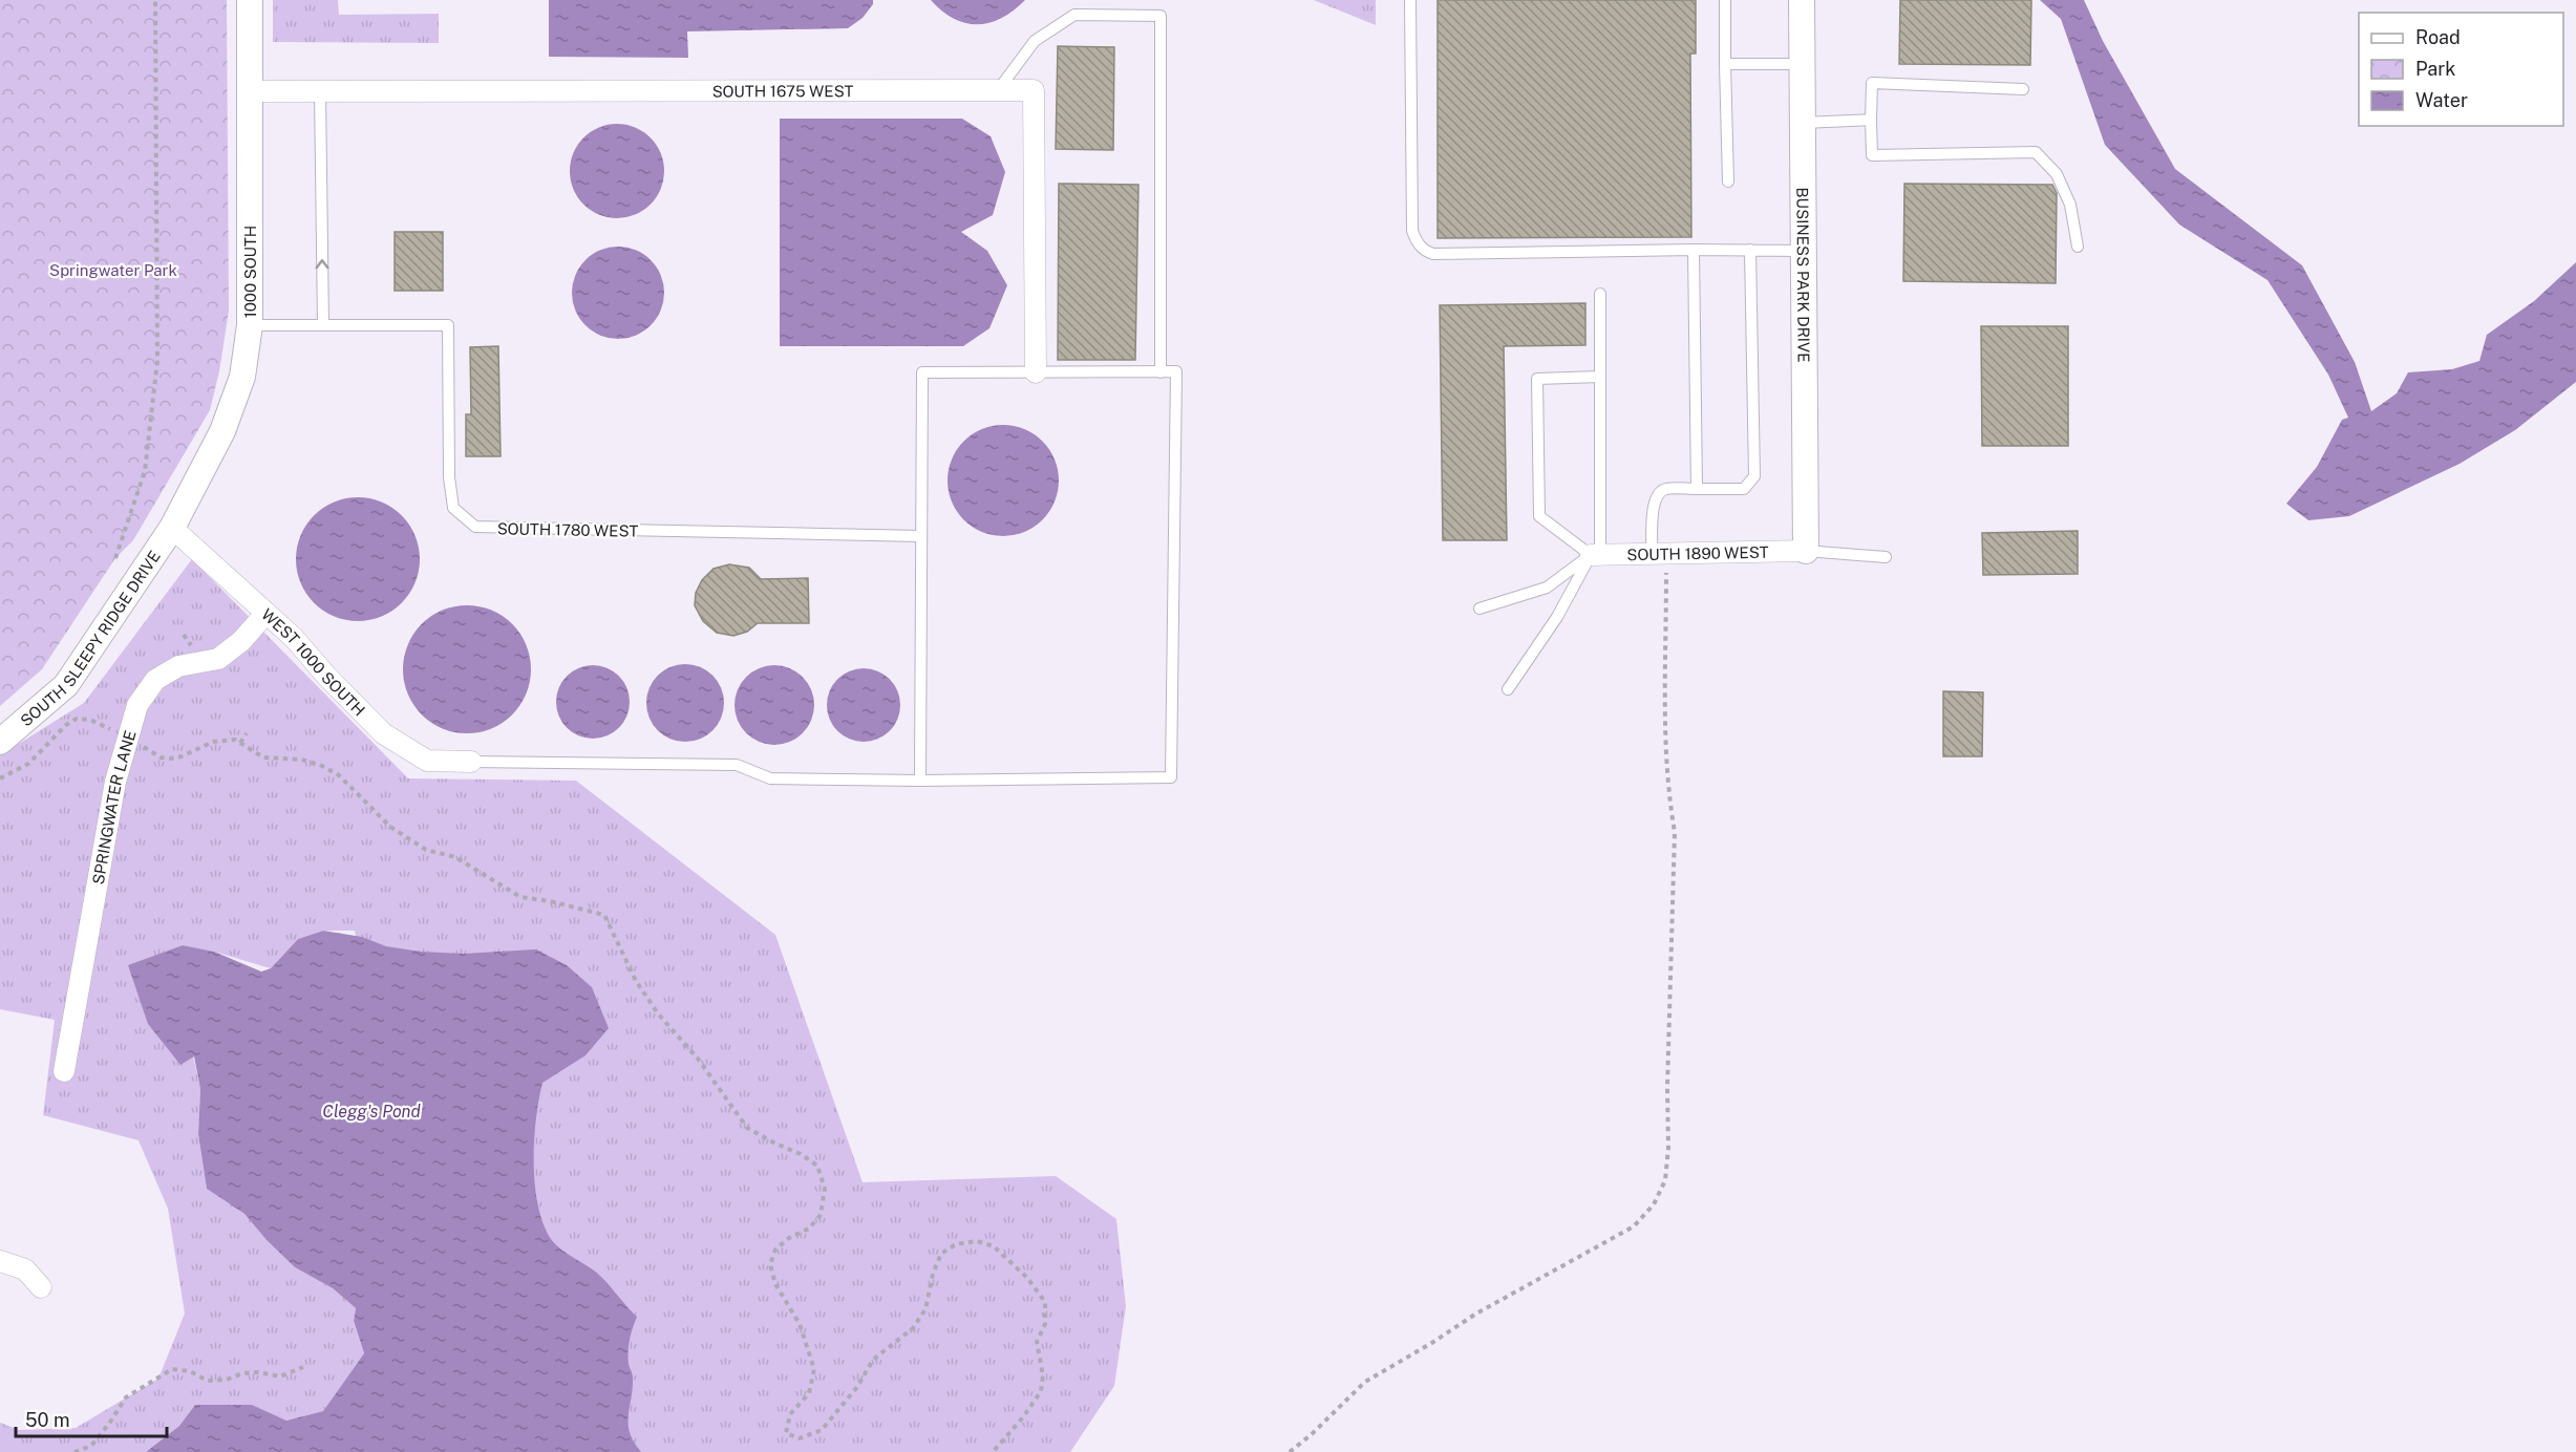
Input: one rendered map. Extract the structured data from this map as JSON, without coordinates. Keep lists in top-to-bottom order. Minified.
{"streets":{"street":["SOUTH 1675 WEST","1000 SOUTH","BUSINESS PARK DRIVE","SOUTH 1890 WEST","SOUTH SLEEPY RIDGE DRIVE","WEST 1000 SOUTH","SPRINGWATER LANE"],"lane":["SOUTH 1780 WEST"]},"crossings":[["SOUTH 1675 WEST","1000 SOUTH"],["1000 SOUTH","SOUTH 1780 WEST"],["1000 SOUTH","SOUTH SLEEPY RIDGE DRIVE"],["1000 SOUTH","WEST 1000 SOUTH"],["BUSINESS PARK DRIVE","SOUTH 1890 WEST"],["SOUTH SLEEPY RIDGE DRIVE","WEST 1000 SOUTH"],["WEST 1000 SOUTH","SPRINGWATER LANE"]],"water":["Clegg's Pond"],"parks":["Springwater Park"],"legend":["Road","Park","Water"],"scale_bar":"50 m"}
